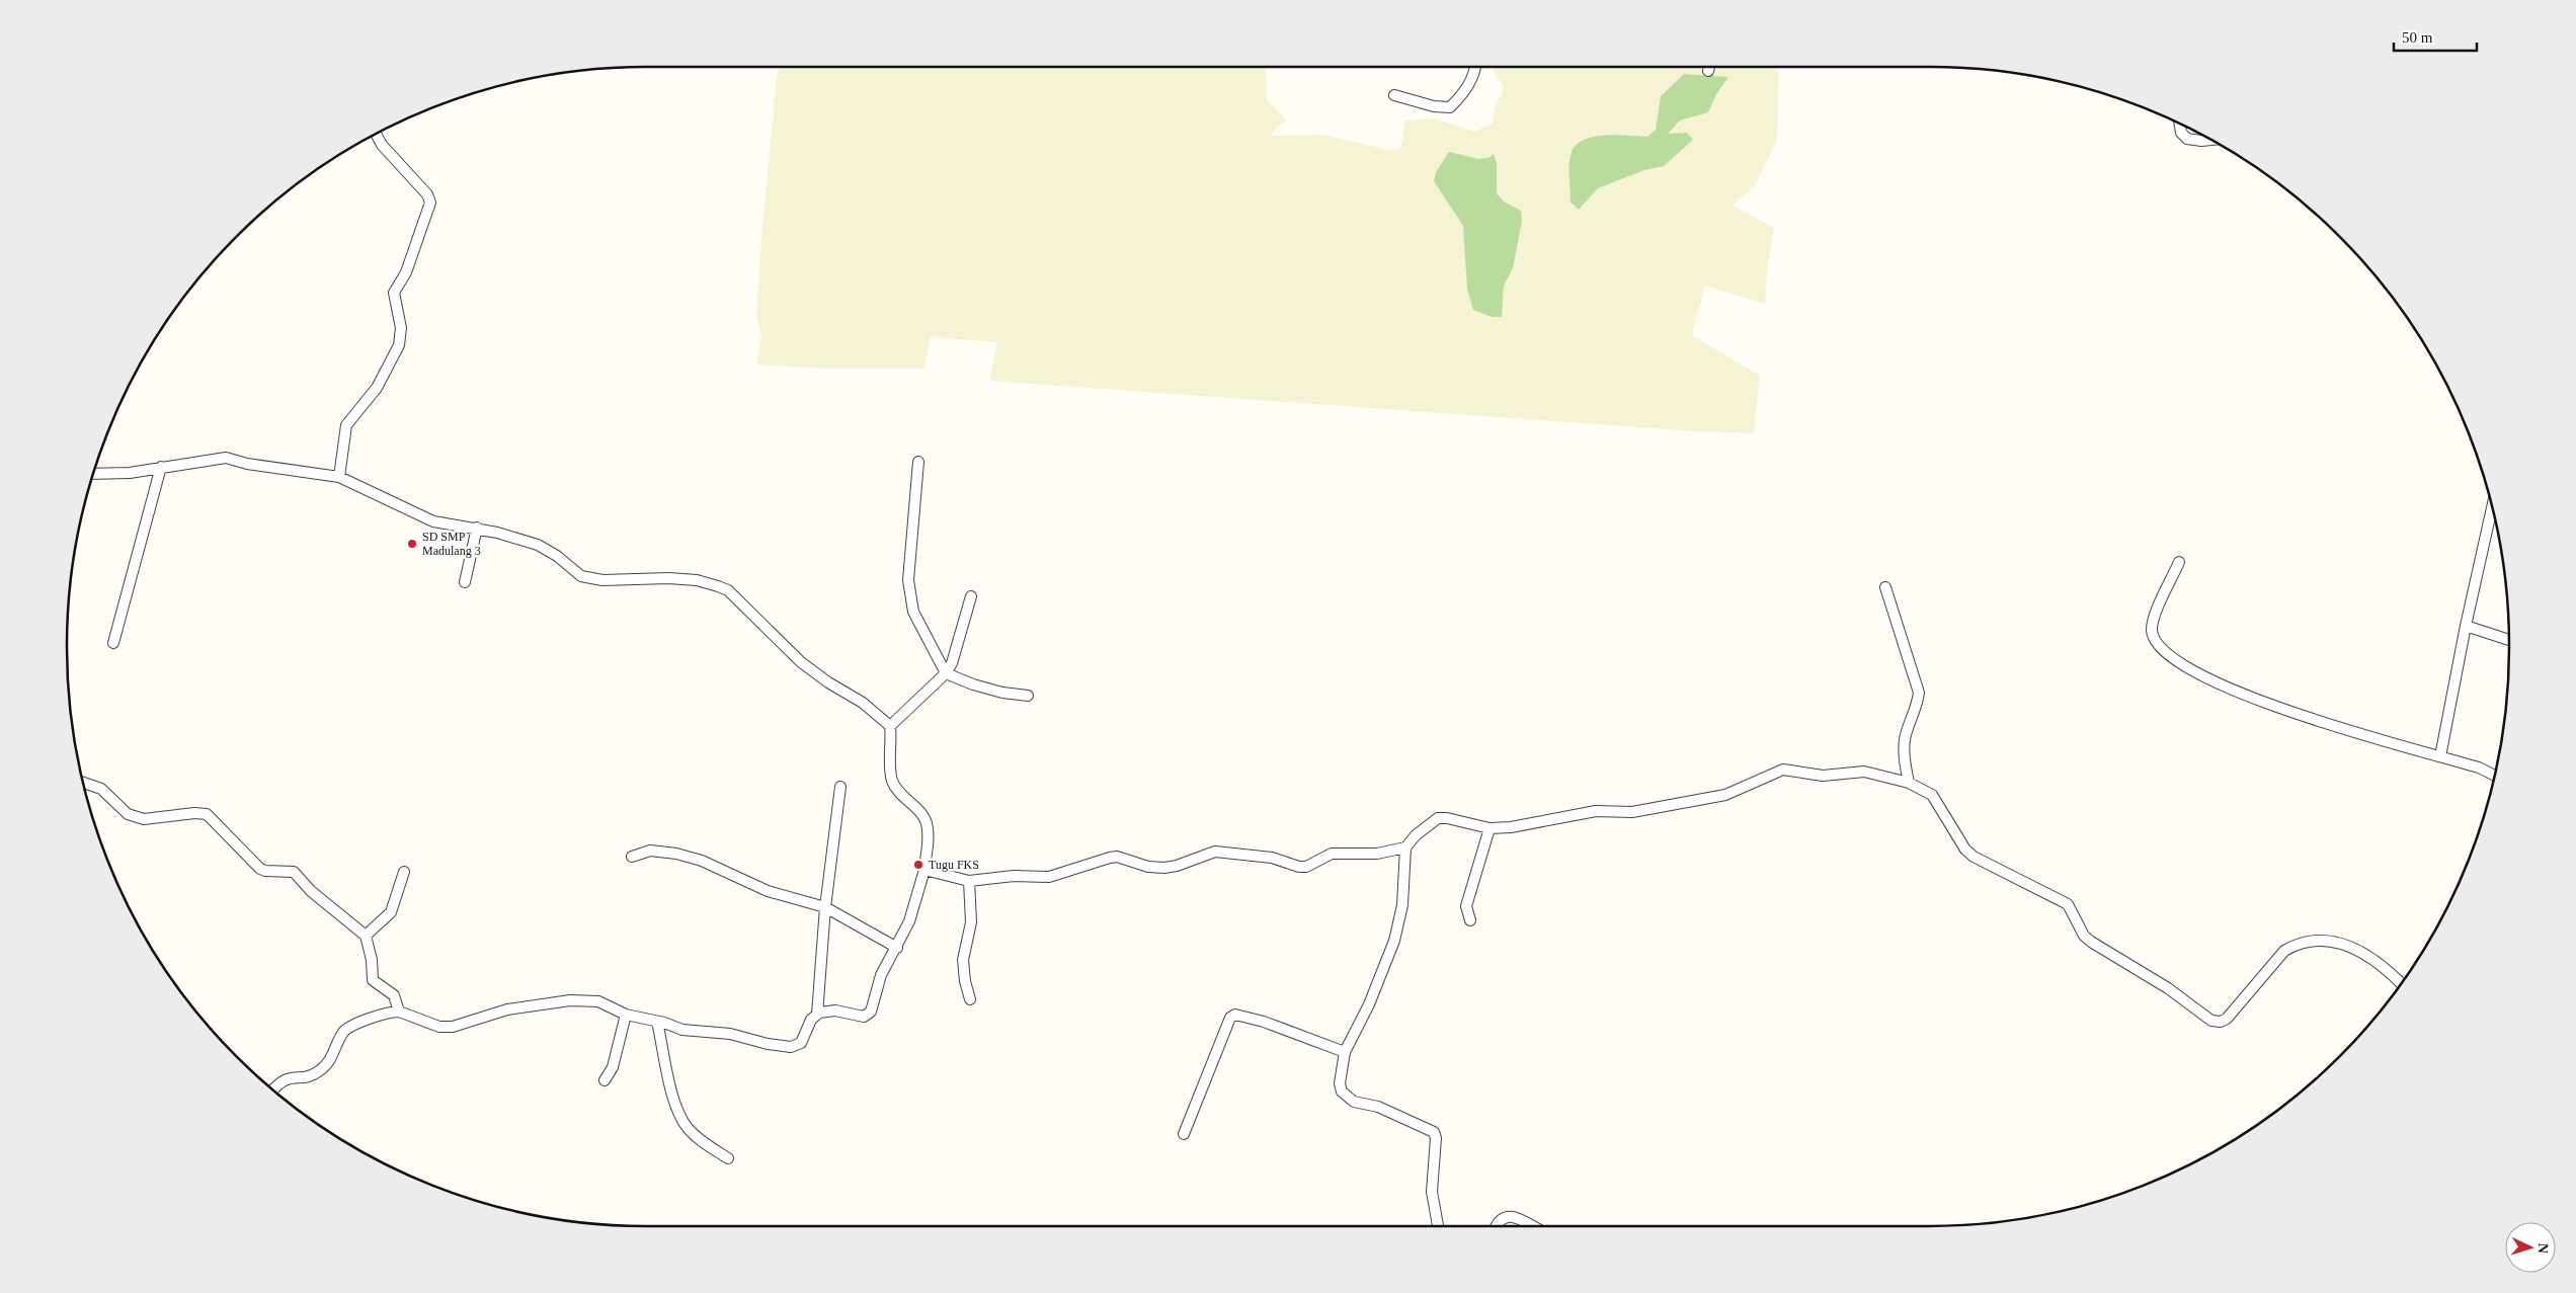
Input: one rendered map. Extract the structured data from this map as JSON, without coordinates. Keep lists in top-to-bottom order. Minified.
{"places":["SD SMP Madulang 3","Tugu FKS"],"scale_bar":"50 m","north":"right"}
